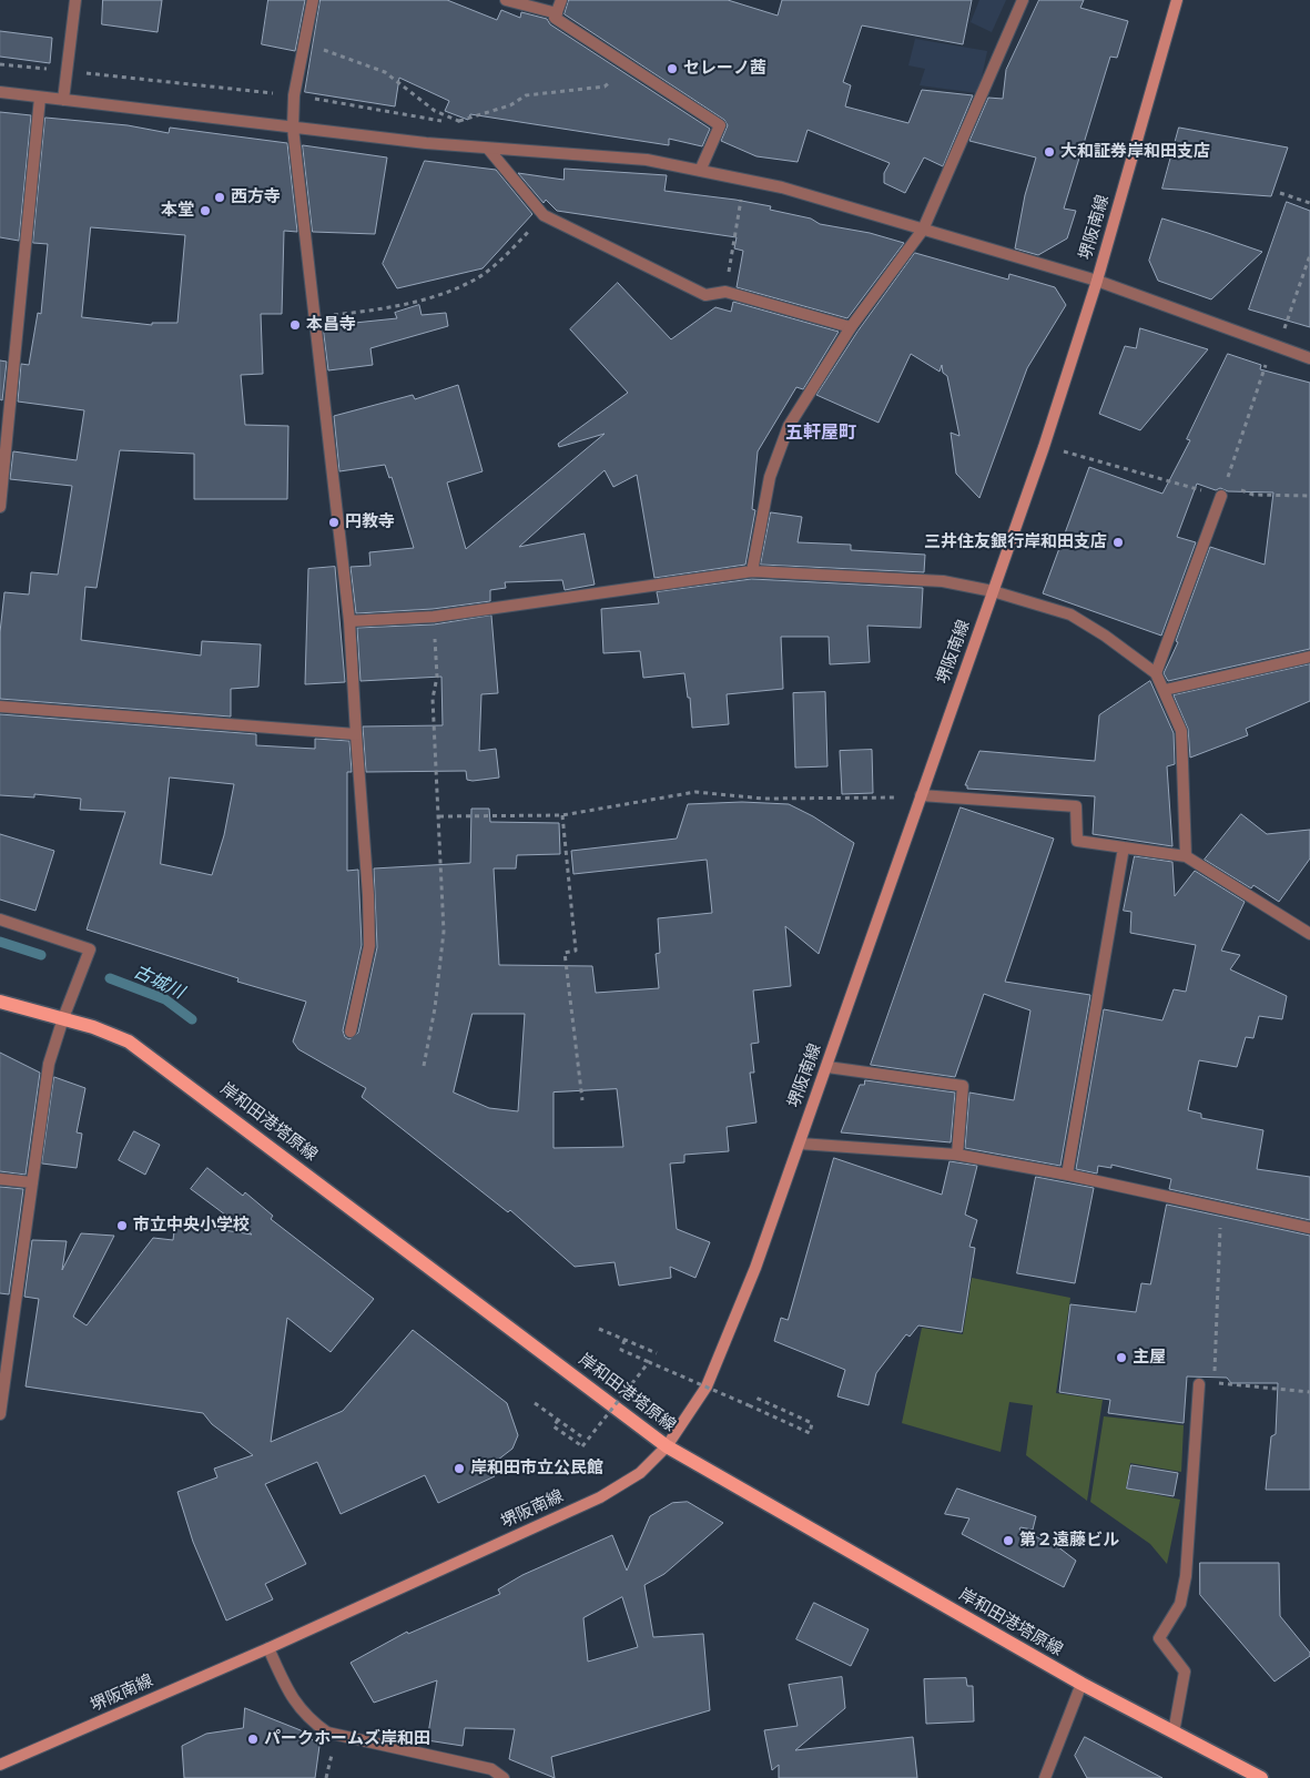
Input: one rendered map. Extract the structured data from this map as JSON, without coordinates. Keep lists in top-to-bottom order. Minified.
{"streets":{"main road":["堺阪南線","岸和田港塔原線"]},"crossings":[["堺阪南線","岸和田港塔原線"]],"districts":["五軒屋町"],"water":["古城川"],"places":["セレーノ茜","大和証券岸和田支店","西方寺","本堂","本昌寺","円教寺","三井住友銀行岸和田支店","市立中央小学校","主屋","岸和田市立公民館","第２遠藤ビル","パークホームズ岸和田"]}
